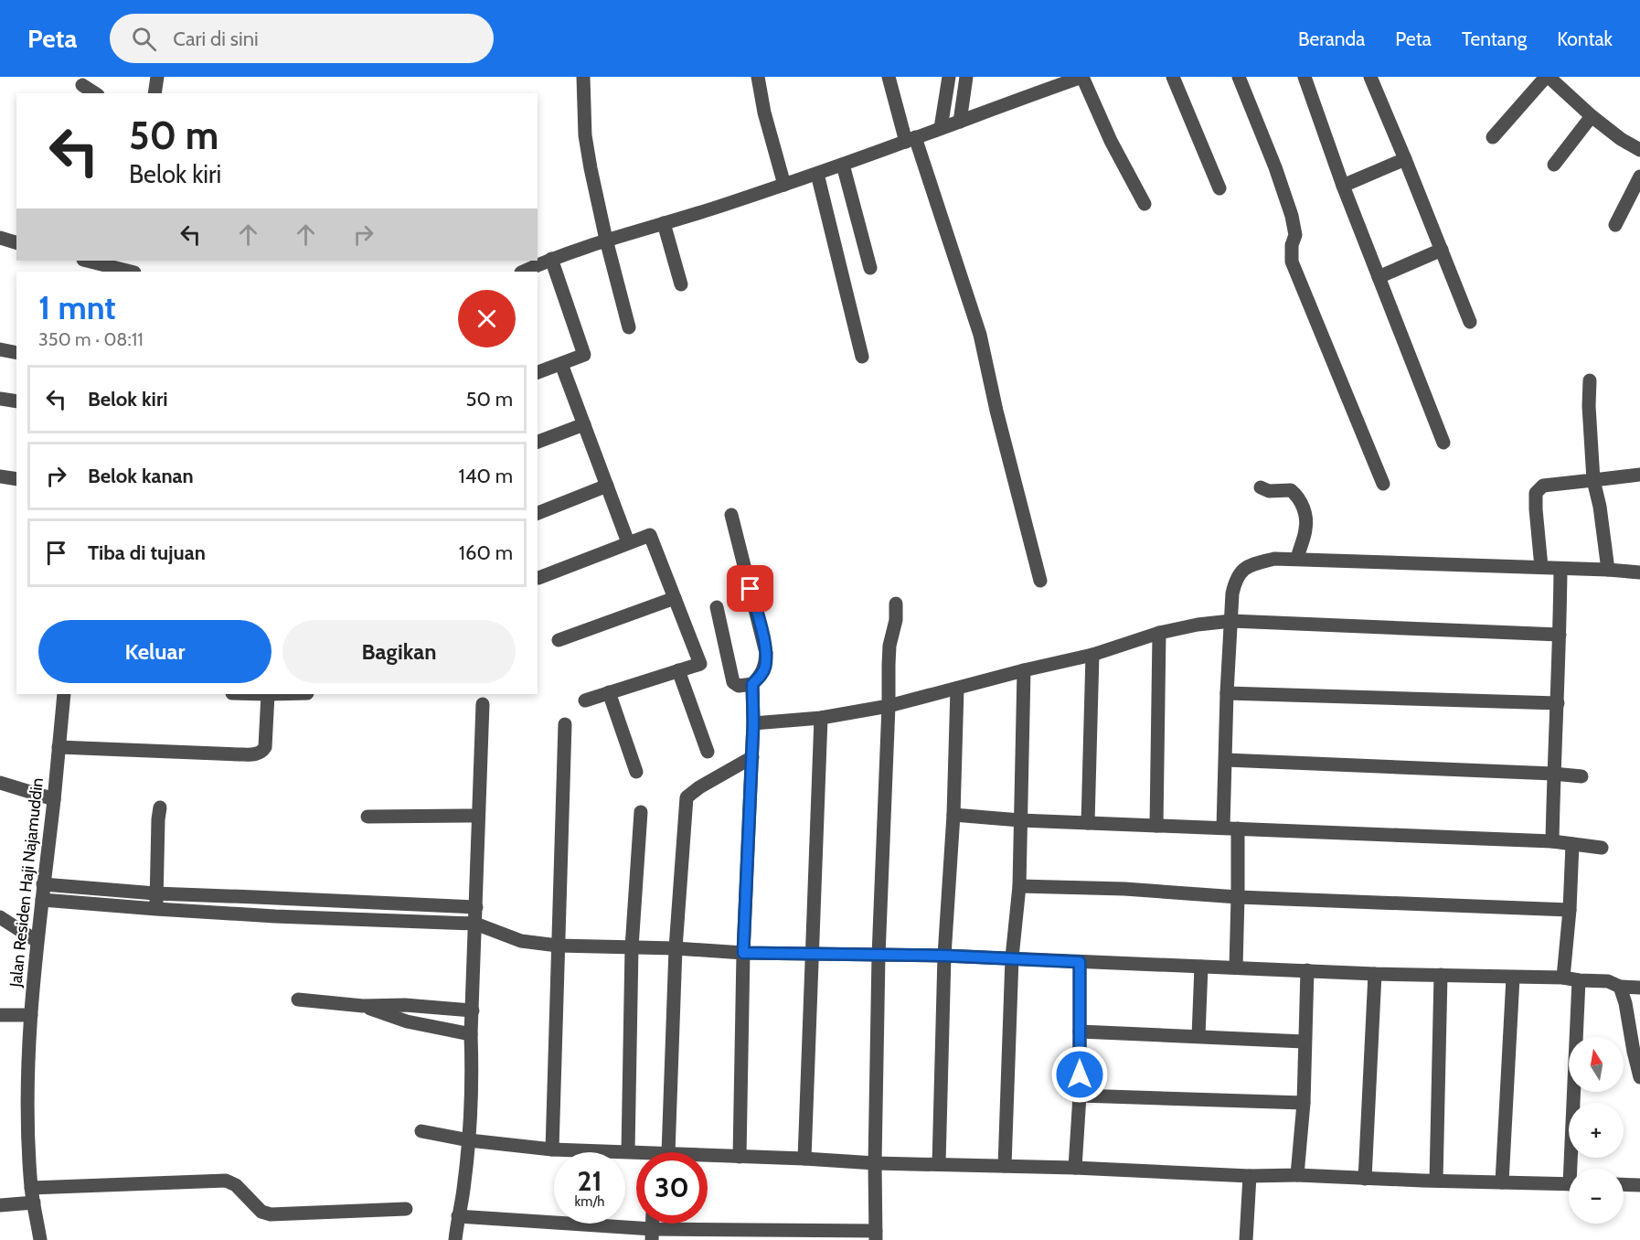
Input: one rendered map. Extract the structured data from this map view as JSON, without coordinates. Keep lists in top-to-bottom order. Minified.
{"streets":{"street":["Jalan Residen Haji Najamuddin"]},"north":"top","page":{"header":"Peta","search":"Cari di sini","nav":["Beranda","Peta","Tentang","Kontak"],"turn":["50 m","Belok kiri"],"heading":["1 mnt","350 m · 08:11"],"list":[{"name":"Belok kiri","value":"50 m"},{"name":"Belok kanan","value":"140 m"},{"name":"Tiba di tujuan","value":"160 m"}],"buttons":["Keluar","Bagikan"],"map_buttons":["+","−"],"speed":"21 km/h","limit":"30"}}
